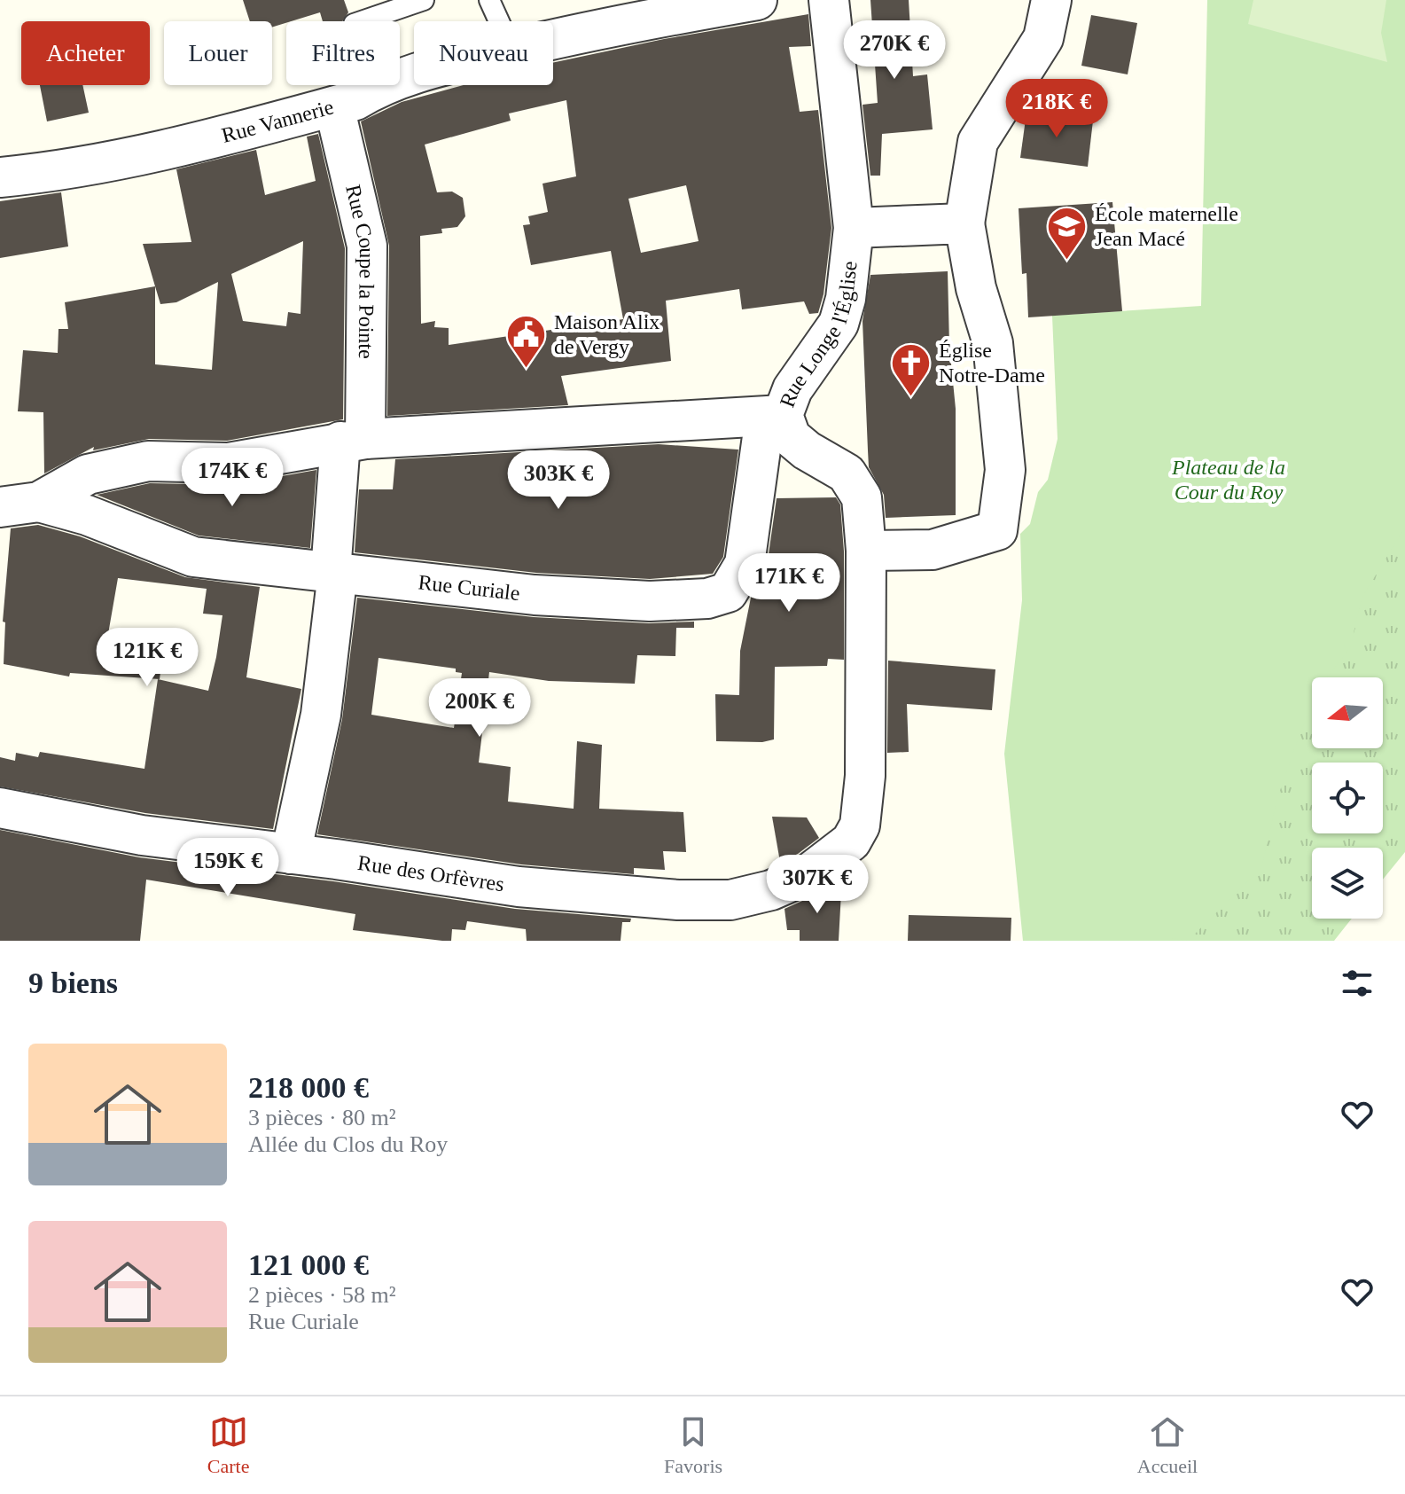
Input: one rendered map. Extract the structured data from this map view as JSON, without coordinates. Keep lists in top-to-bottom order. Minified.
{"streets":{"street":["Rue Vannerie","Rue Coupe la Pointe","Rue Longe l'Église","Rue Curiale","Rue des Orfèvres"]},"crossings":[["Rue Vannerie","Rue Coupe la Pointe"],["Rue Coupe la Pointe","Rue Curiale"],["Rue Coupe la Pointe","Rue des Orfèvres"],["Rue Longe l'Église","Rue Curiale"],["Rue Longe l'Église","Rue des Orfèvres"]],"parks":["Plateau de la Cour du Roy"],"places":{"school or university":["École maternelle Jean Macé"],"public building":["Maison Alix de Vergy"],"church":["Église Notre-Dame"]},"north":"left","page":{"price":["270K €","218K €","174K €","303K €","171K €","121K €","200K €","159K €","307K €"],"chip":["Acheter","Louer","Filtres","Nouveau"],"heading":"9 biens","list":[{"name":"218 000 €","note":"3 pièces · 80 m² · Allée du Clos du Roy"},{"name":"121 000 €","note":"2 pièces · 58 m² · Rue Curiale"}],"tabs":["Carte","Favoris","Accueil"]}}
